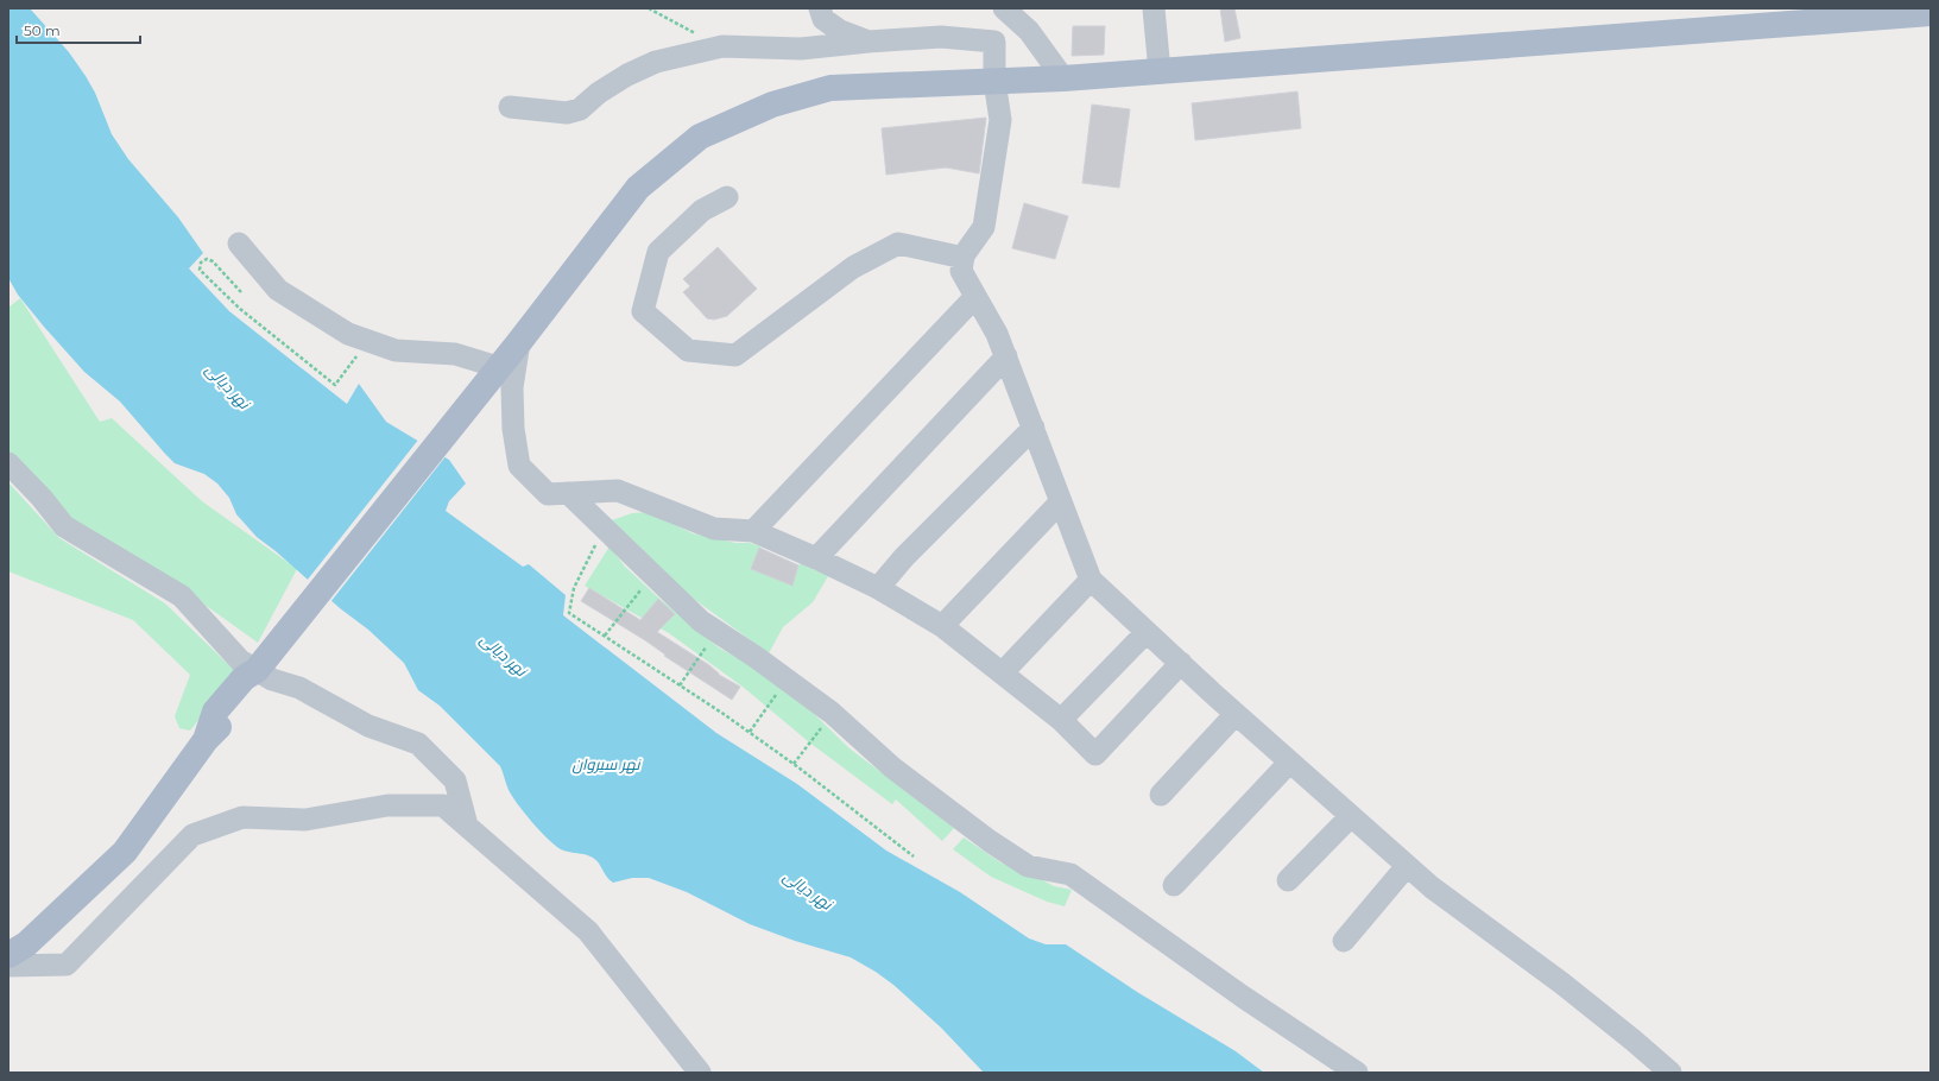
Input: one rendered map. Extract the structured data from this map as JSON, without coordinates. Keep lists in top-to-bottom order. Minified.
{"water":["نهر ديالى","نهر سیروان"],"scale_bar":"50 m"}
